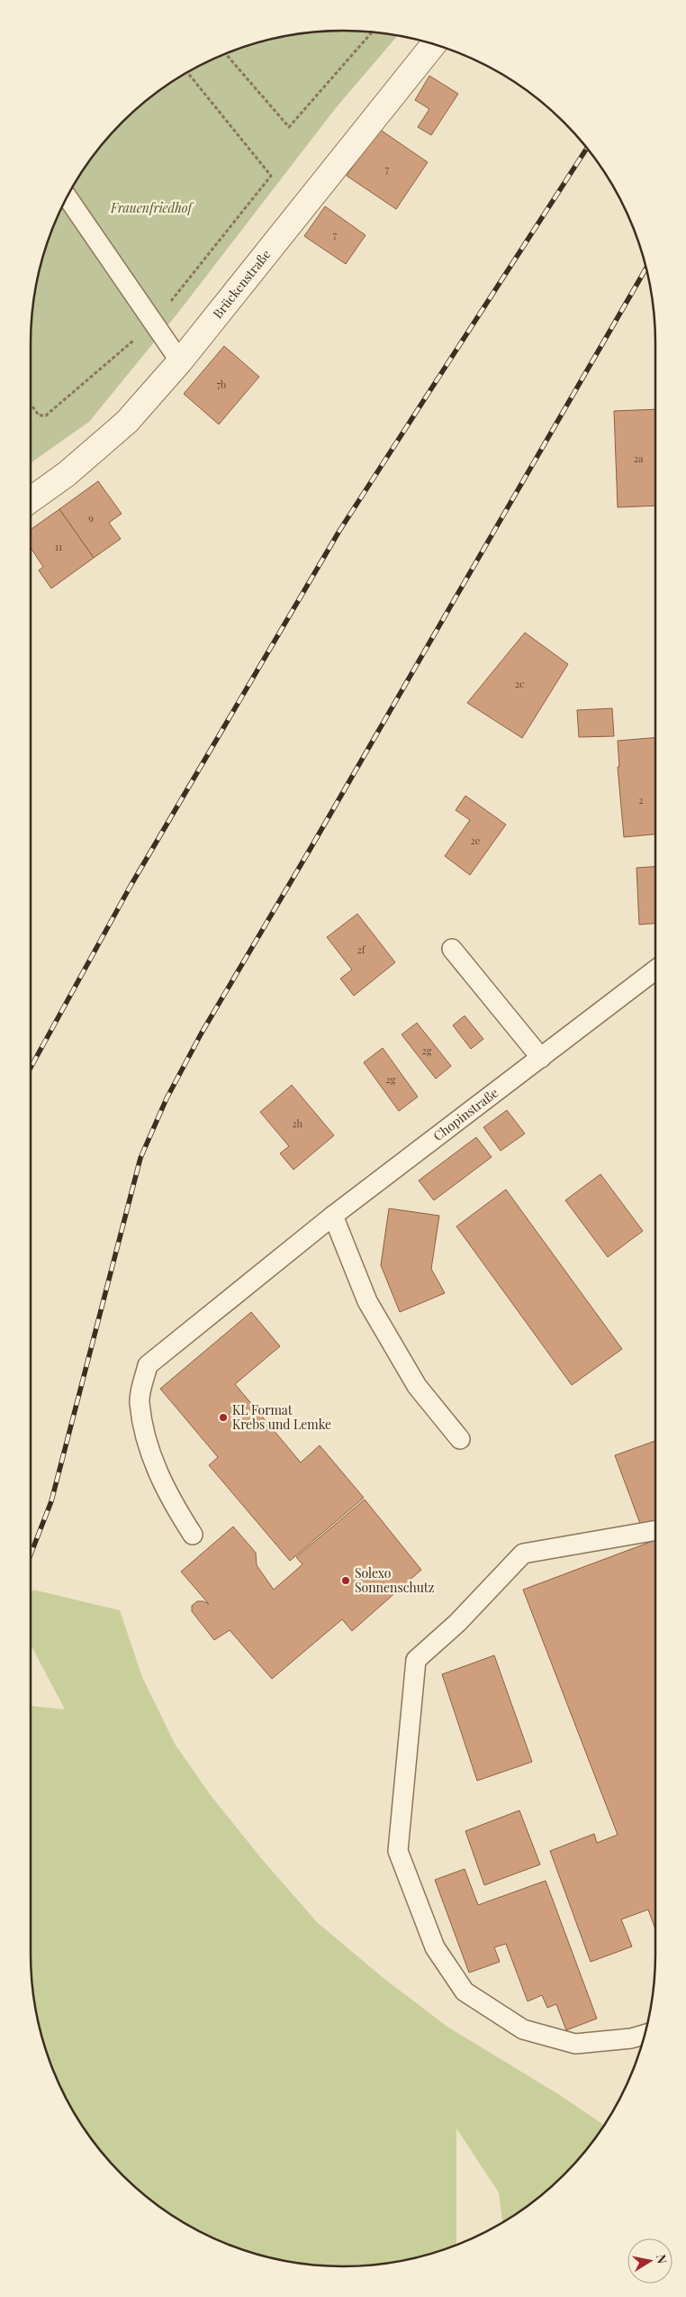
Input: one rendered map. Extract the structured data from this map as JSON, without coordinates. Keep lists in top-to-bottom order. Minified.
{"streets":{"street":["Brückenstraße"],"lane":["Chopinstraße"]},"parks":["Frauenfriedhof"],"places":["KL Format Krebs und Lemke","Solexo Sonnenschutz"],"house_numbers":["7","7","7b","2a","9","11","2c","2","2e","2f","2g","2g","2h"],"north":"right"}
